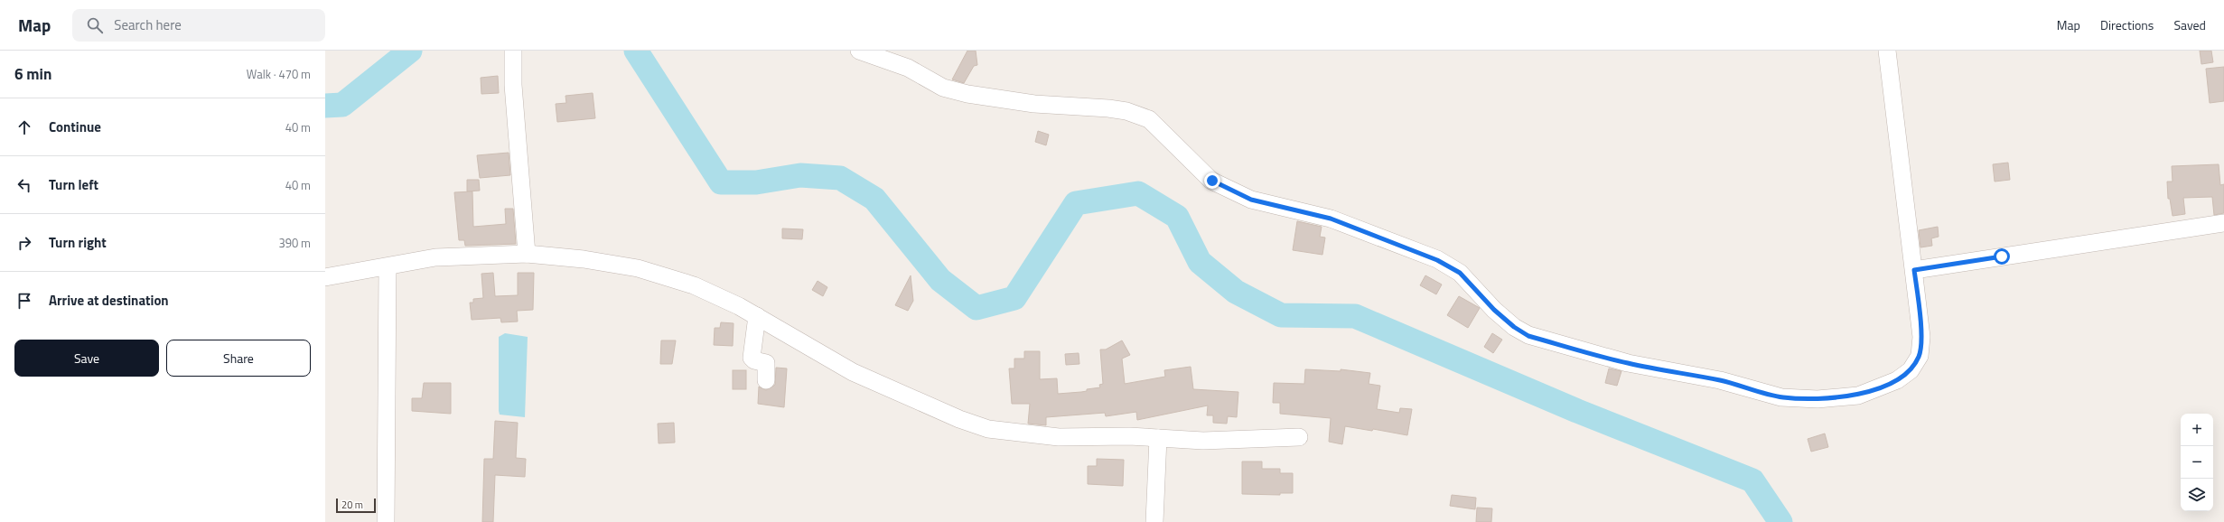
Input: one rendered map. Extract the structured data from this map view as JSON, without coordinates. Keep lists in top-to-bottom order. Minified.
{"scale_bar":"20 m","page":{"header":"Map","search":"Search here","nav":["Map","Directions","Saved"],"heading":["6 min","Walk · 470 m"],"list":[["Continue","40 m"],["Turn left","40 m"],["Turn right","390 m"],"Arrive at destination"],"buttons":["Save","Share"],"map_buttons":["+","−"],"scale":"20 m"}}
